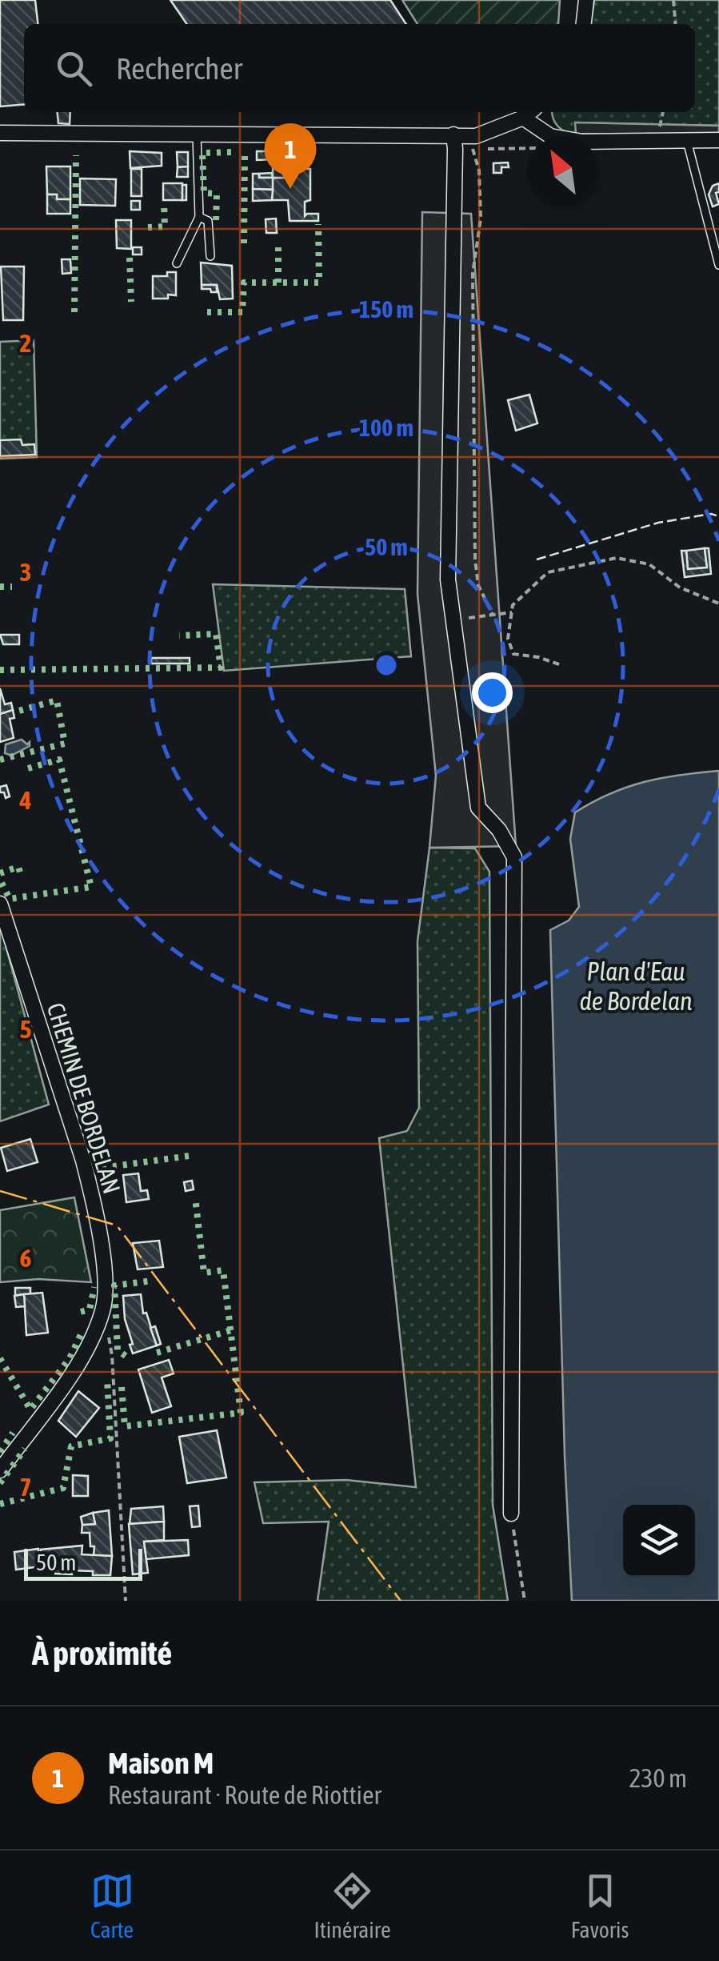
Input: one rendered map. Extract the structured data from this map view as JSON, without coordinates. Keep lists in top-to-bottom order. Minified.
{"streets":{"street":["CHEMIN DE BORDELAN"]},"water":["Plan d'Eau de Bordelan"],"scale_bar":"50 m","north":"top left","page":{"search":"Rechercher","pins":"1","scale":"50 m","heading":"À proximité","list":[{"mark":"1","name":"Maison M","note":"Restaurant · Route de Riottier","value":"230 m"}],"nav":["Carte","Itinéraire","Favoris"]},"grid":{"rows":["2","3","4","5","6","7"]},"rings":["150 m","100 m","50 m"]}
